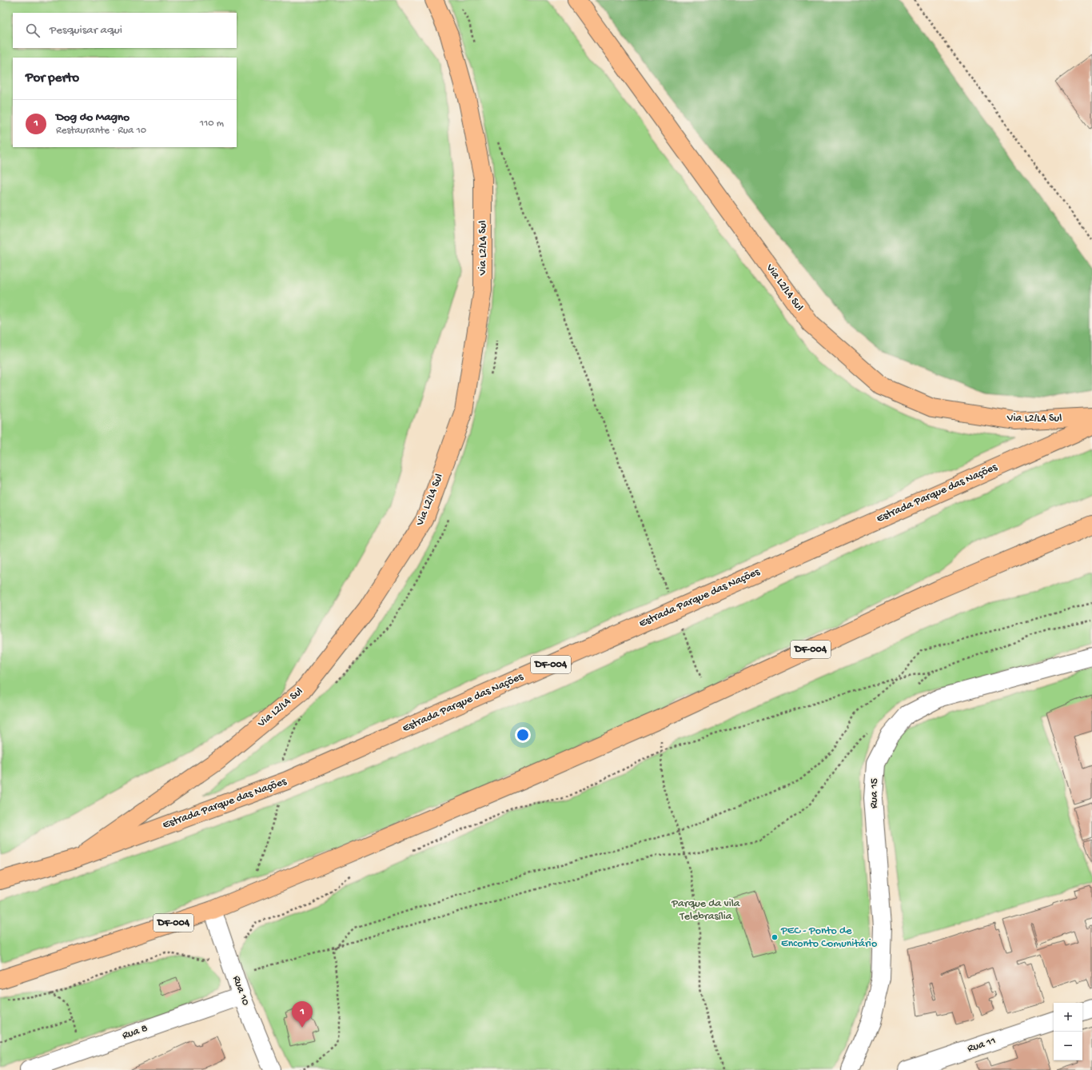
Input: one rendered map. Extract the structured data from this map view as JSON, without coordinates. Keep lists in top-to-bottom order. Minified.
{"streets":{"main road":["Via L2/L4 Sul","Estrada Parque das Nações","DF-004"],"street":["Rua 15","Rua 10","Rua 8","Rua 11"]},"crossings":[["Via L2/L4 Sul","Estrada Parque das Nações"],["DF-004","Rua 10"],["Rua 10","Rua 8"]],"parks":["Parque da vila Telebrasília"],"places":["PEC - Ponto de Enconto Comunitário"],"page":{"search":"Pesquisar aqui","heading":"Por perto","list":[{"mark":"1","name":"Dog do Magno","note":"Restaurante · Rua 10","value":"110 m"}],"pins":"1","map_buttons":["+","−"]}}
